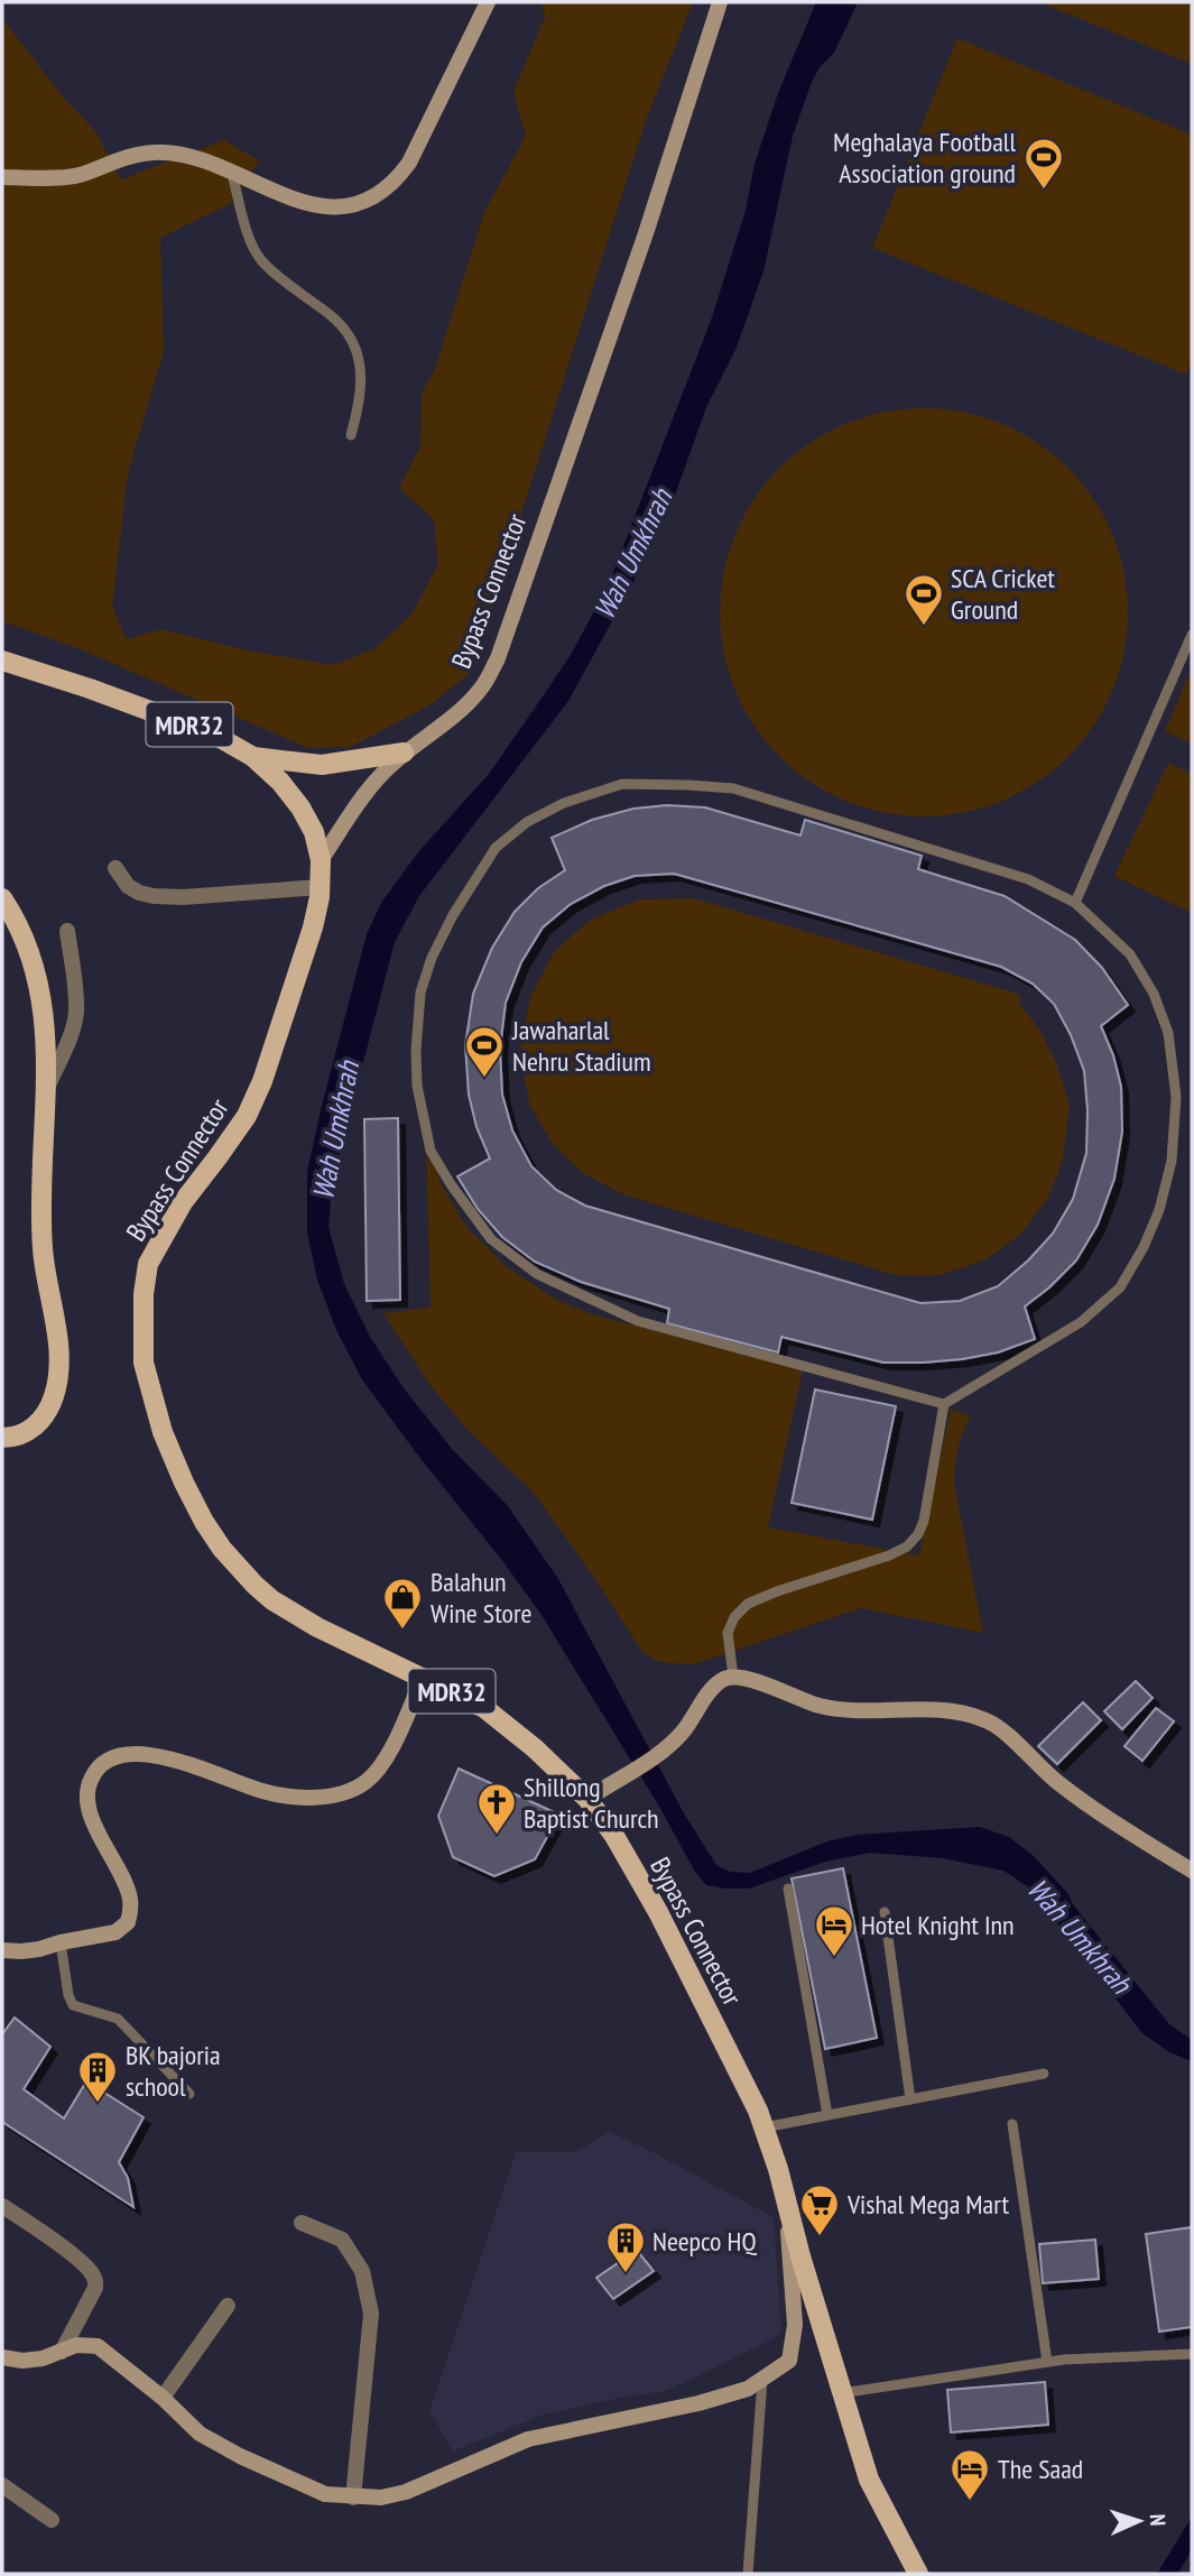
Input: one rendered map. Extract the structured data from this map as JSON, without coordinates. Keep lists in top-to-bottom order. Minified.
{"streets":{"main road":["Bypass Connector","MDR32"]},"crossings":[["Bypass Connector","MDR32"]],"water":["Wah Umkhrah"],"places":{"sports":["Meghalaya Football Association ground","SCA Cricket Ground","Jawaharlal Nehru Stadium"],"shop":["Balahun Wine Store"],"church":["Shillong Baptist Church"],"hotel":["Hotel Knight Inn","The Saad"],"building":["BK bajoria school","Neepco HQ"],"supermarket":["Vishal Mega Mart"]},"north":"right"}
